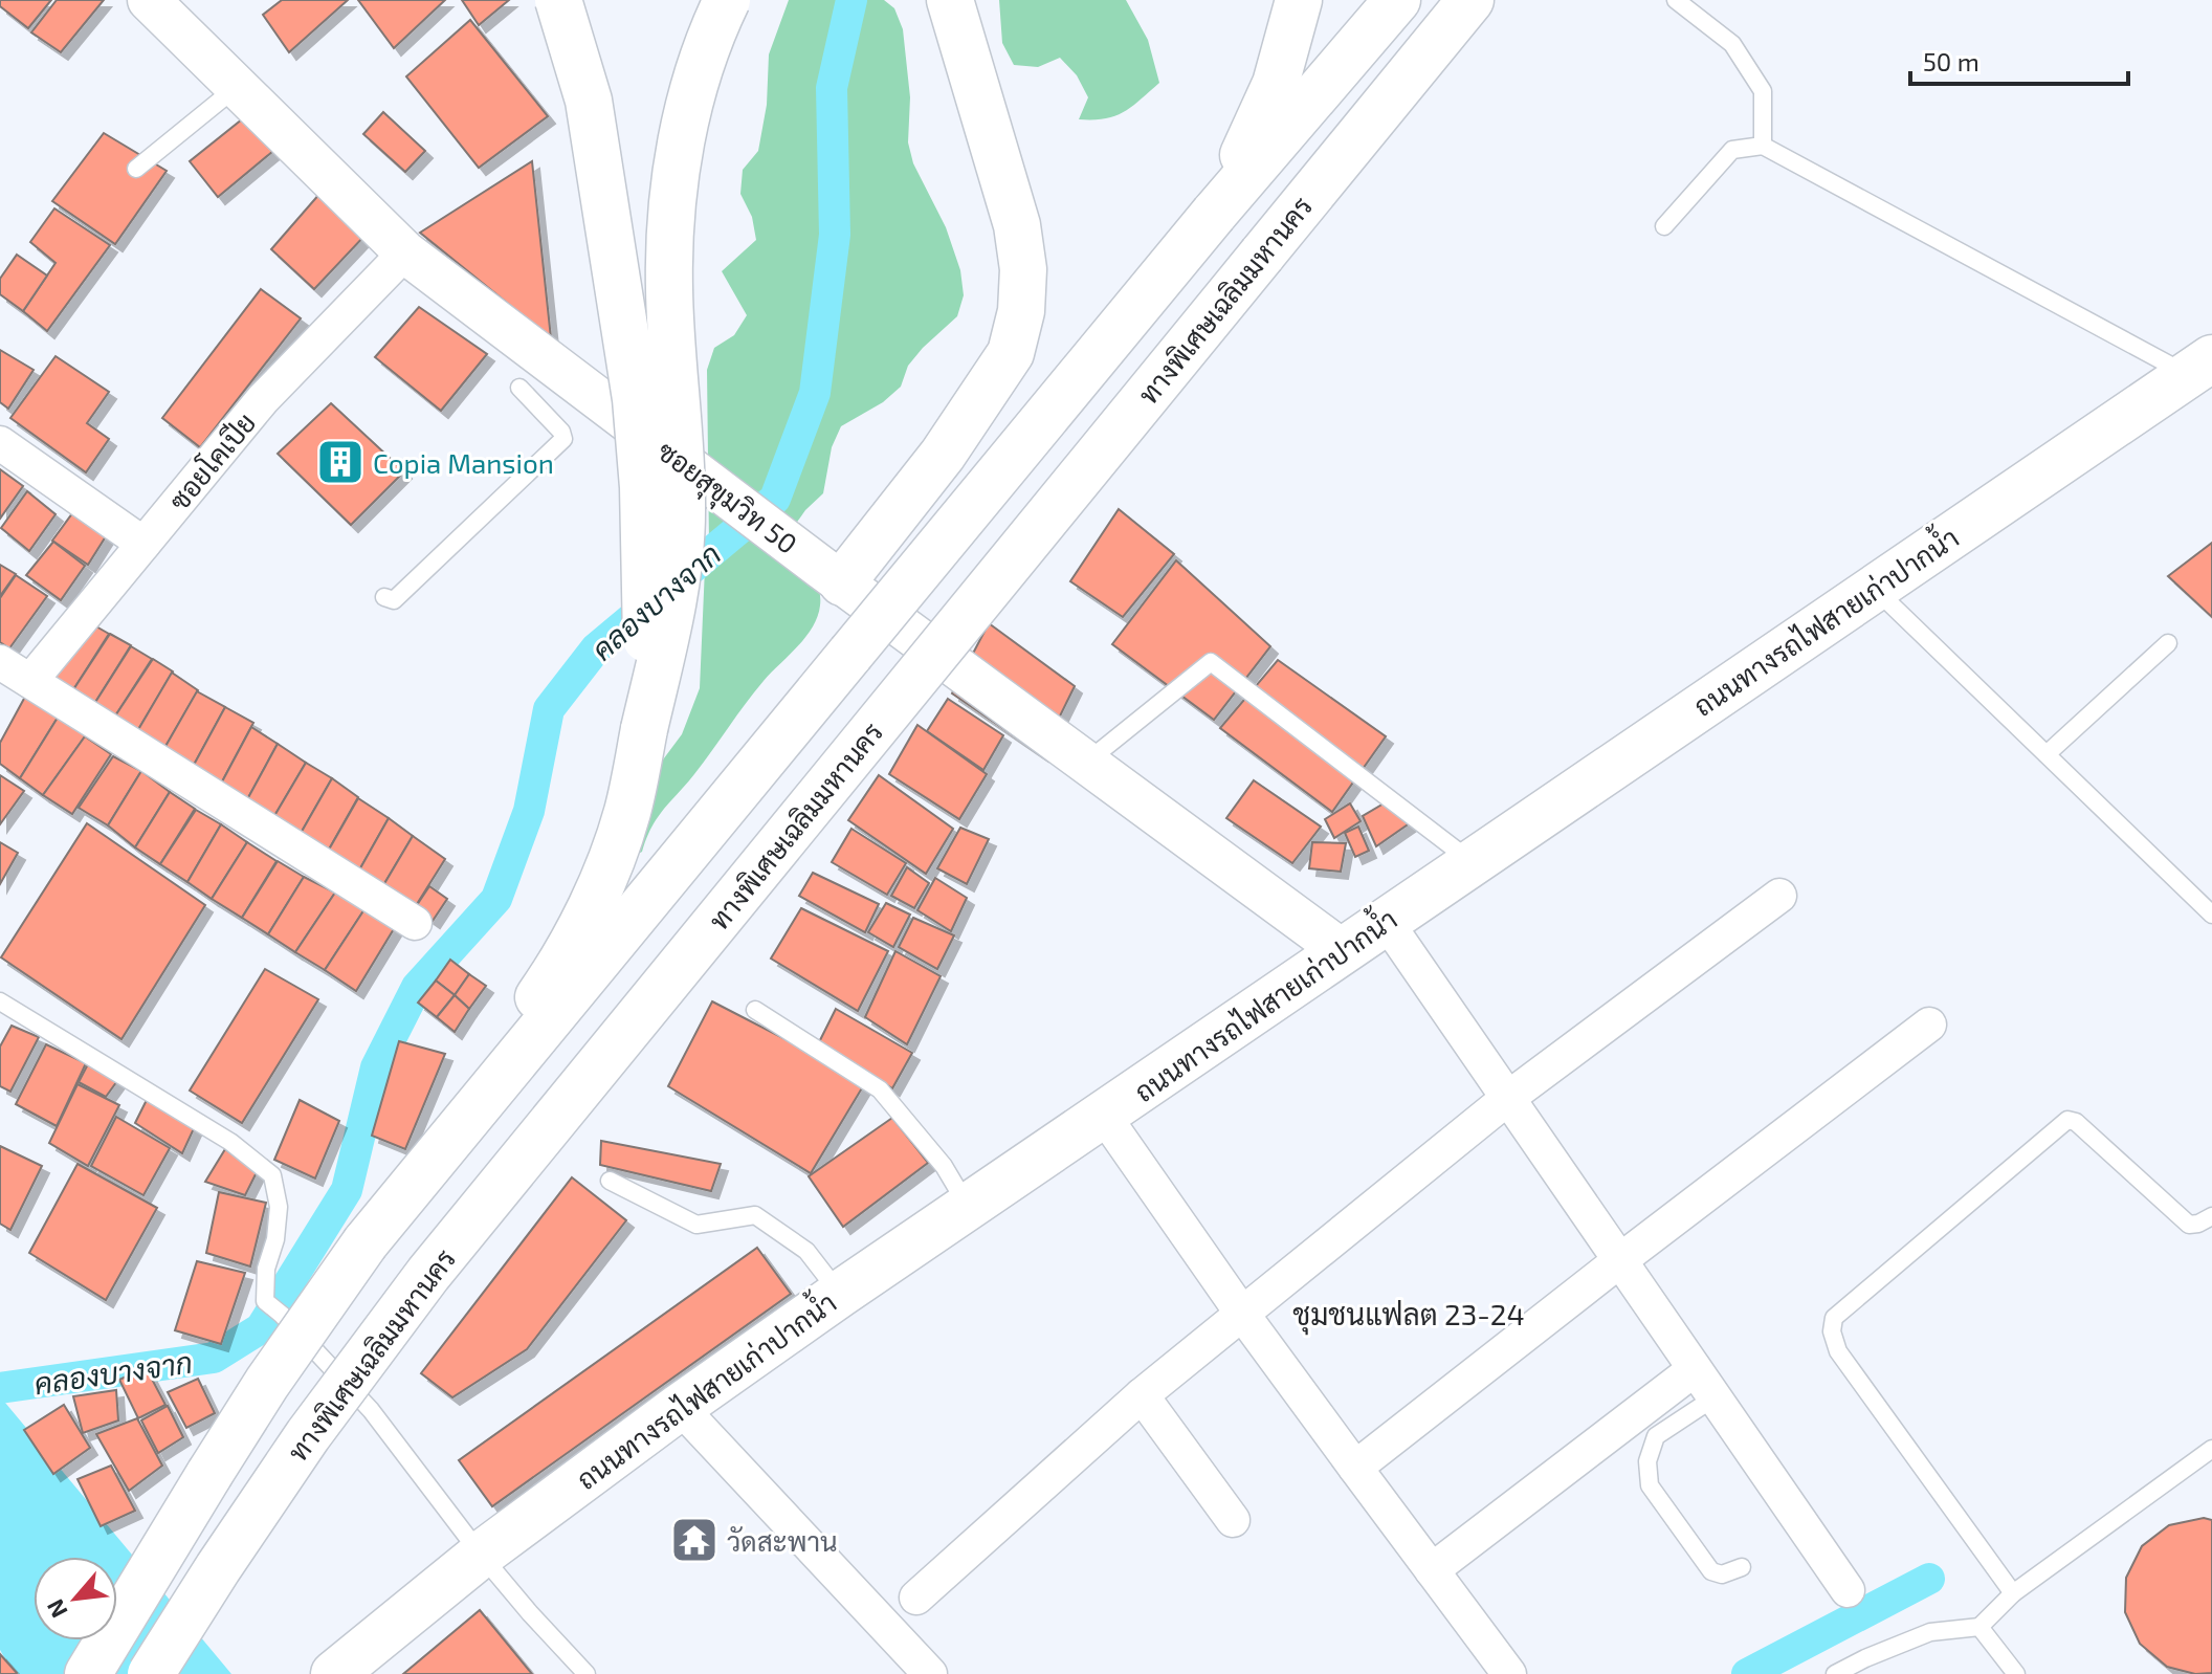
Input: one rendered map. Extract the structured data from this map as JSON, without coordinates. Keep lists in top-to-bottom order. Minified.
{"streets":{"main road":["ทางพิเศษเฉลิมมหานคร","ถนนทางรถไฟสายเก่าปากน้ำ"],"street":["ซอยโคเปีย","ซอยสุขุมวิท 50"]},"crossings":[["ซอยโคเปีย","ซอยสุขุมวิท 50"],["ซอยสุขุมวิท 50","ถนนทางรถไฟสายเก่าปากน้ำ"]],"districts":["ชุมชนแฟลต 23-24"],"water":["คลองบางจาก"],"places":{"building":["Copia Mansion"],"temple":["วัดสะพาน"]},"scale_bar":"50 m","north":"bottom left"}
